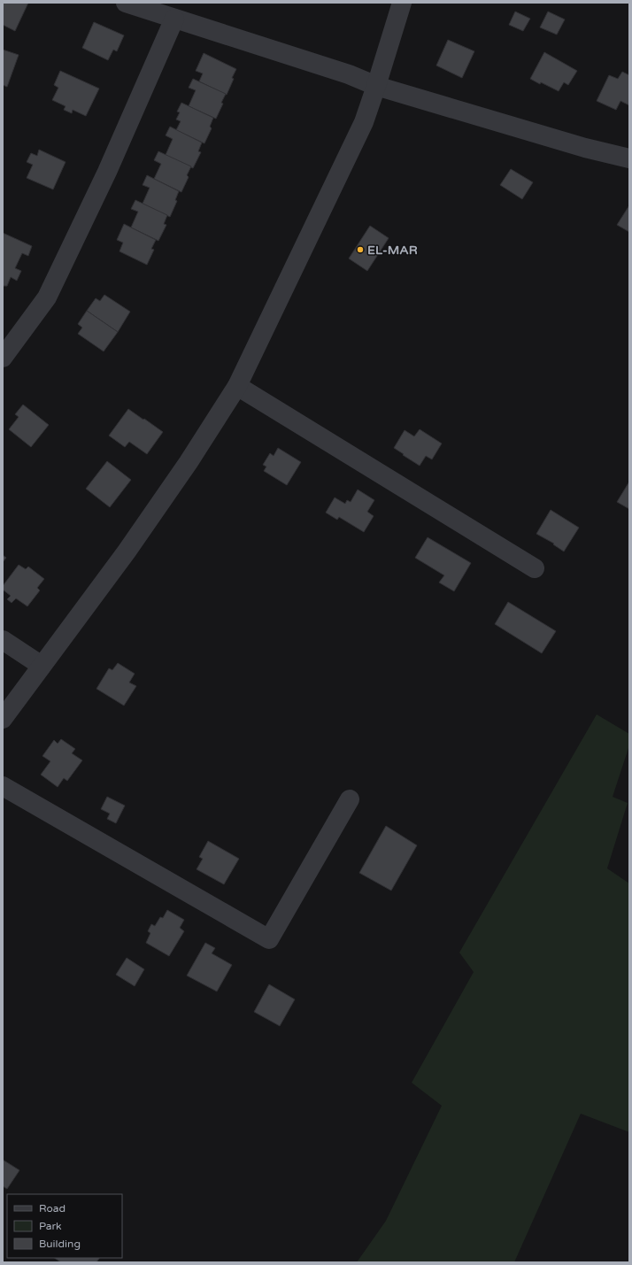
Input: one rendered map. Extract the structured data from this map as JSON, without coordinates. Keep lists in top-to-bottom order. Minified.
{"places":["EL-MAR"],"legend":["Road","Park","Building"]}
